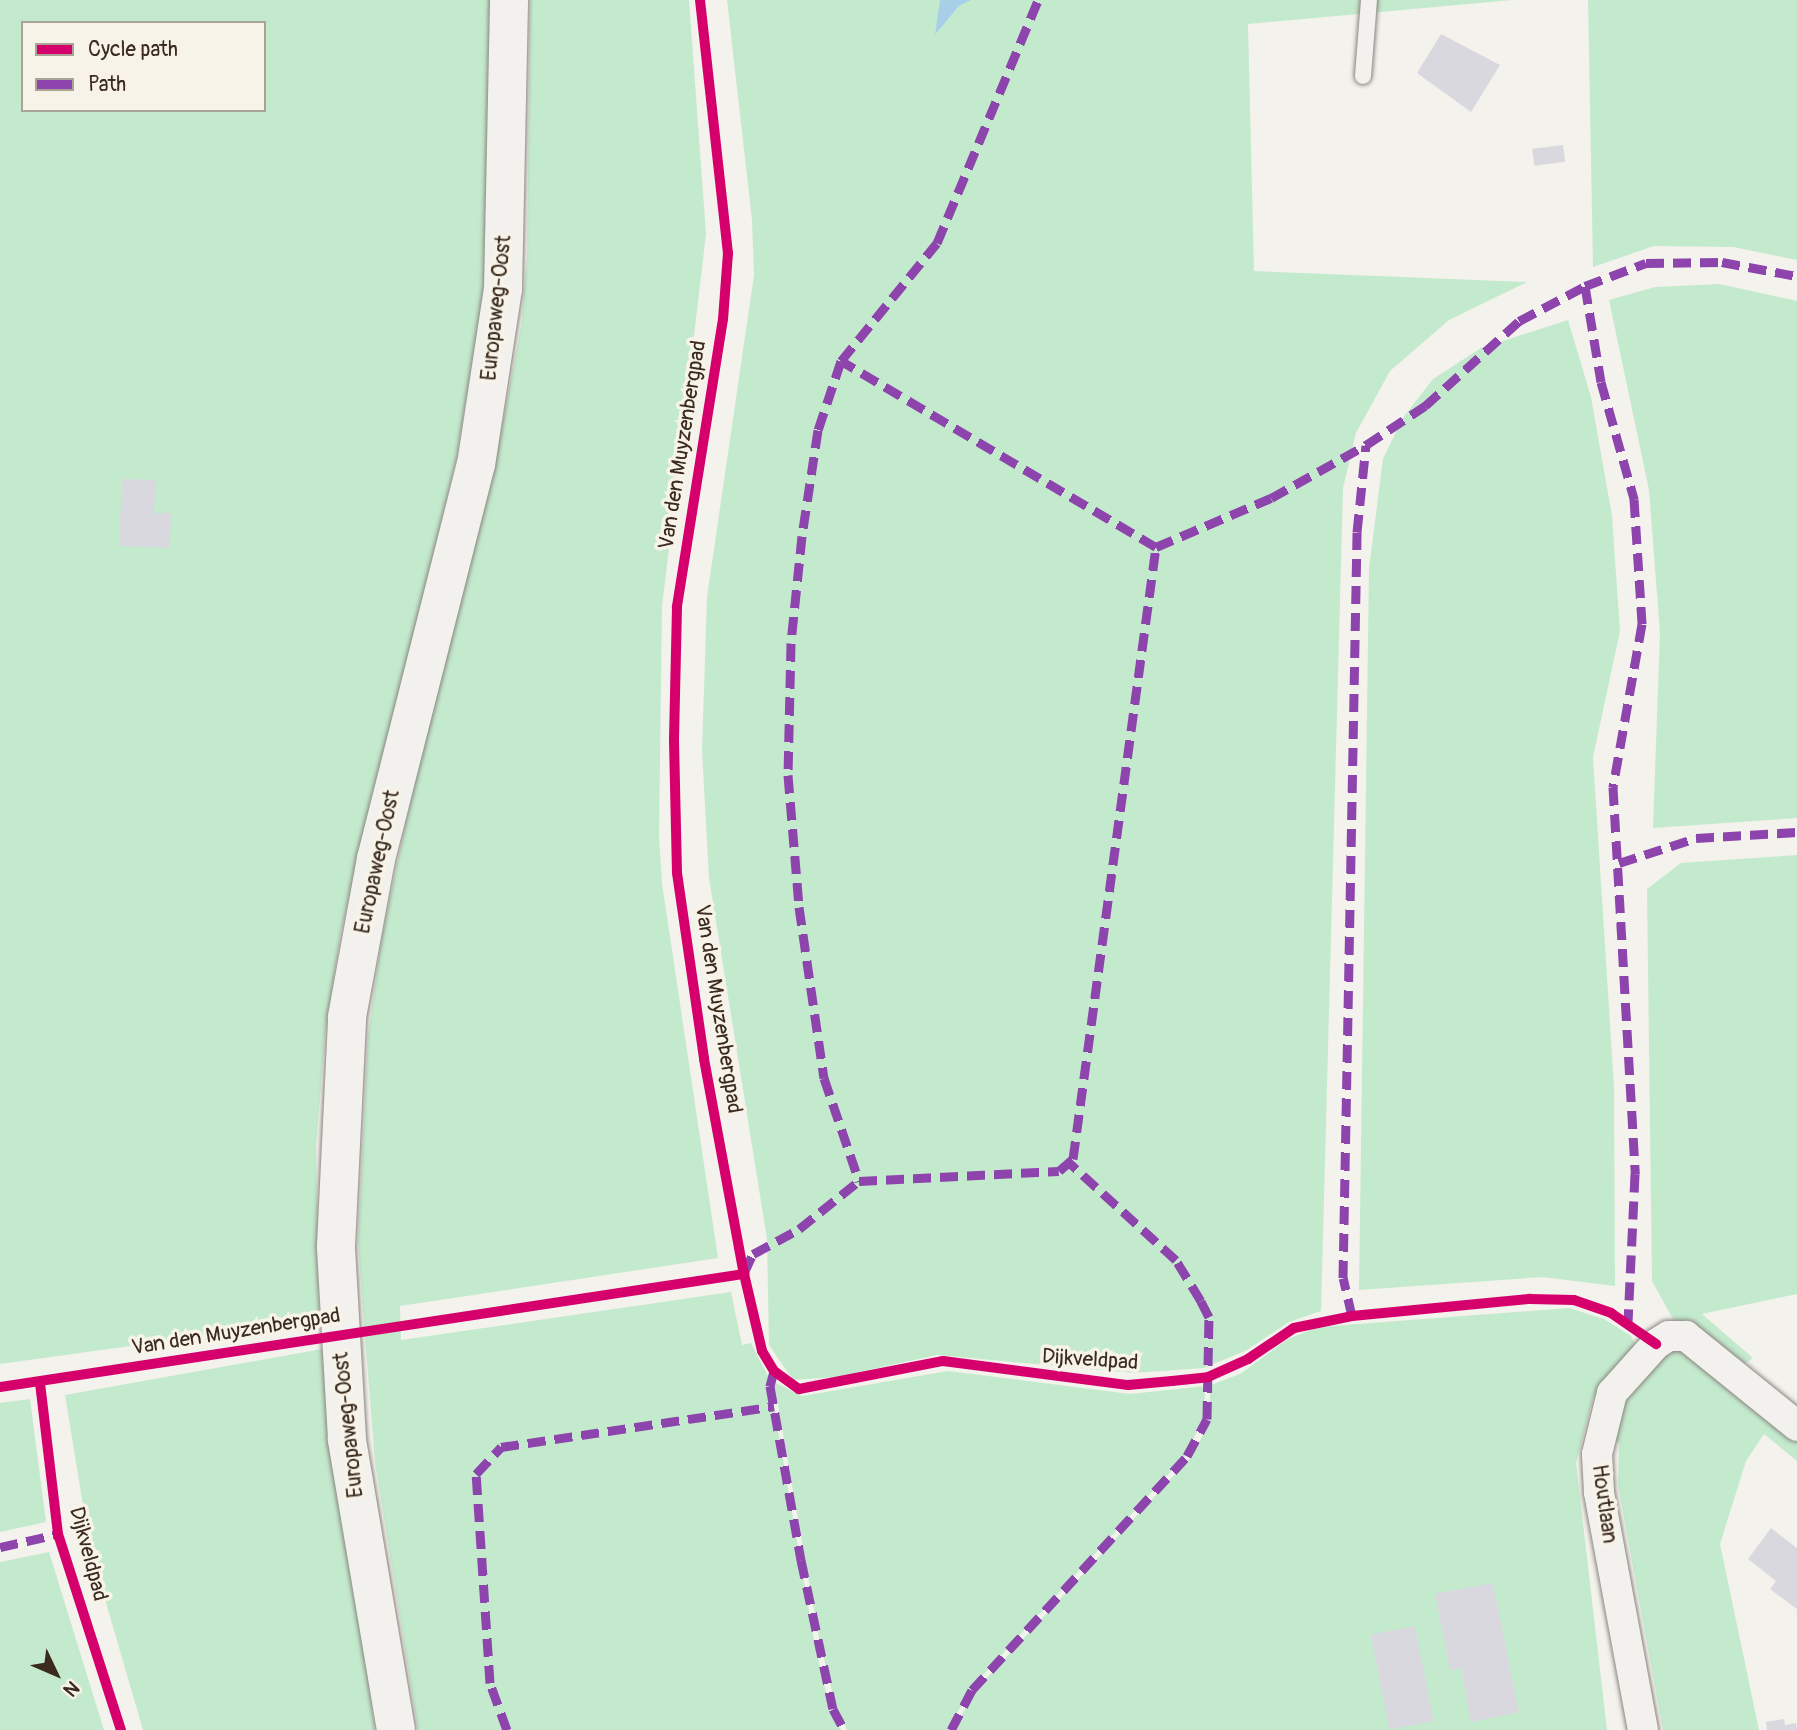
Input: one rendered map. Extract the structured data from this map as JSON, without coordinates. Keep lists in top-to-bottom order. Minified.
{"streets":{"main road":["Europaweg-Oost"],"street":["Houtlaan"],"cycle path":["Van den Muyzenbergpad","Dijkveldpad"]},"legend":["Cycle path","Path"],"north":"bottom right"}
